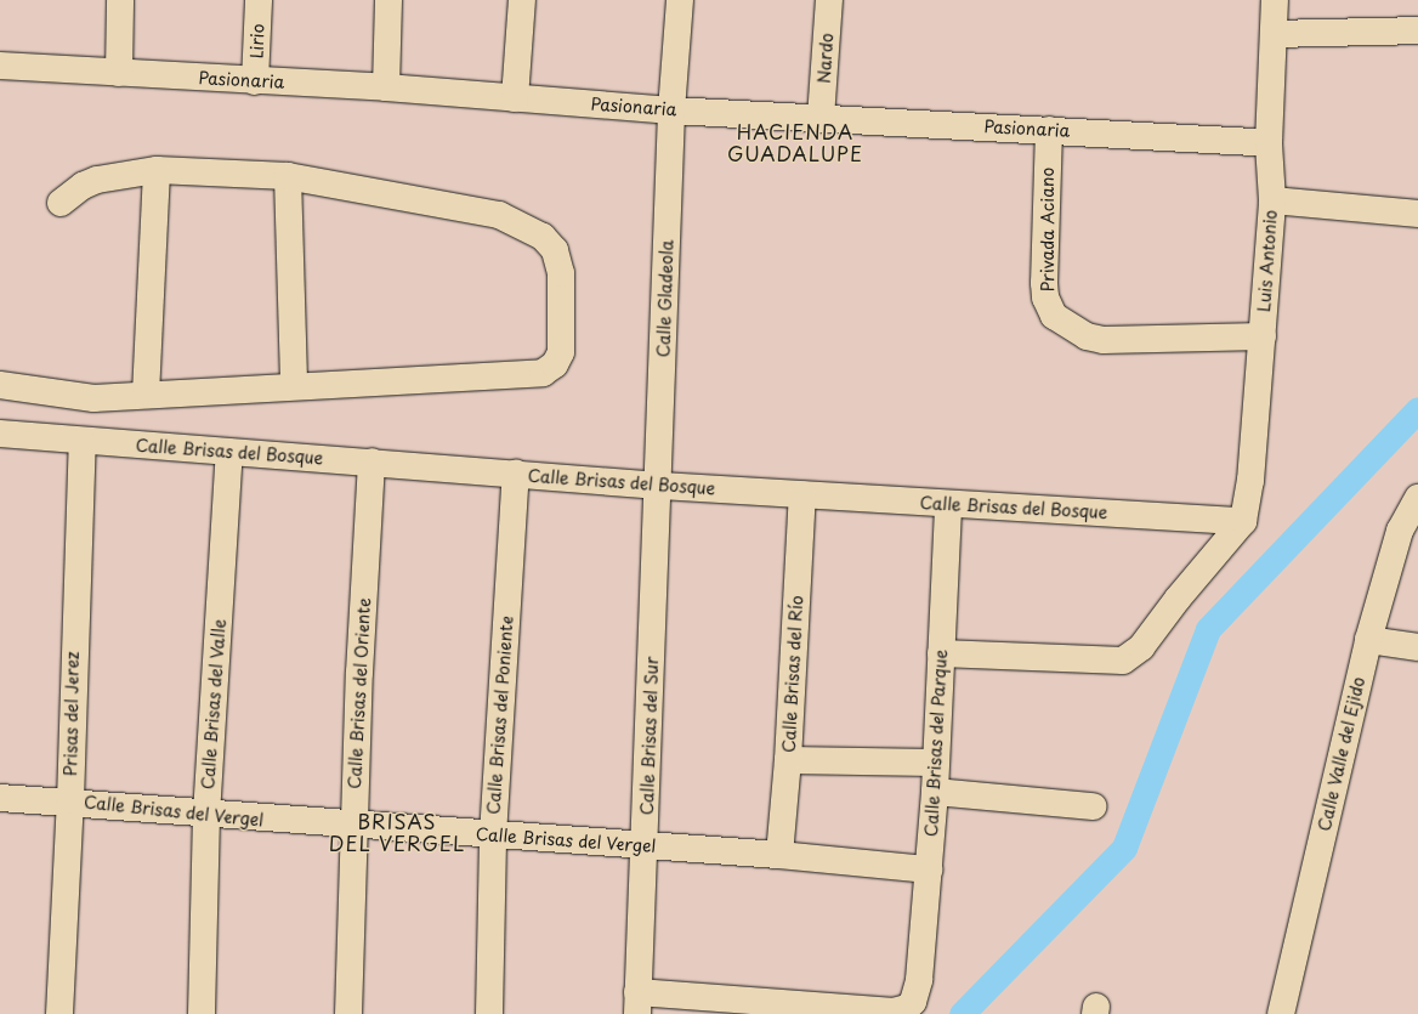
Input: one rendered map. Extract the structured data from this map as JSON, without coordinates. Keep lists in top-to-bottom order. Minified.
{"streets":{"street":["Lirio","Nardo","Pasionaria","Privada Aciano","Luis Antonio","Calle Gladeola","Calle Brisas del Bosque","Calle Brisas del Río","Calle Brisas del Oriente","Calle Brisas del Valle","Prisas del Jerez","Calle Brisas del Poniente","Calle Brisas del Sur","Calle Brisas del Parque","Calle Valle del Ejido","Calle Brisas del Vergel"]},"crossings":[["Lirio","Pasionaria"],["Nardo","Pasionaria"],["Pasionaria","Privada Aciano"],["Pasionaria","Luis Antonio"],["Pasionaria","Calle Gladeola"],["Privada Aciano","Luis Antonio"],["Luis Antonio","Calle Brisas del Bosque"],["Calle Gladeola","Calle Brisas del Bosque"],["Calle Gladeola","Calle Brisas del Sur"],["Calle Brisas del Bosque","Calle Brisas del Río"],["Calle Brisas del Bosque","Calle Brisas del Oriente"],["Calle Brisas del Bosque","Calle Brisas del Valle"],["Calle Brisas del Bosque","Prisas del Jerez"],["Calle Brisas del Bosque","Calle Brisas del Poniente"],["Calle Brisas del Bosque","Calle Brisas del Sur"],["Calle Brisas del Bosque","Calle Brisas del Parque"],["Calle Brisas del Río","Calle Brisas del Vergel"],["Calle Brisas del Oriente","Calle Brisas del Vergel"],["Calle Brisas del Valle","Calle Brisas del Vergel"],["Prisas del Jerez","Calle Brisas del Vergel"],["Calle Brisas del Poniente","Calle Brisas del Vergel"],["Calle Brisas del Sur","Calle Brisas del Parque"],["Calle Brisas del Sur","Calle Brisas del Vergel"],["Calle Brisas del Parque","Calle Brisas del Vergel"]],"districts":["HACIENDA GUADALUPE","BRISAS DEL VERGEL"]}
